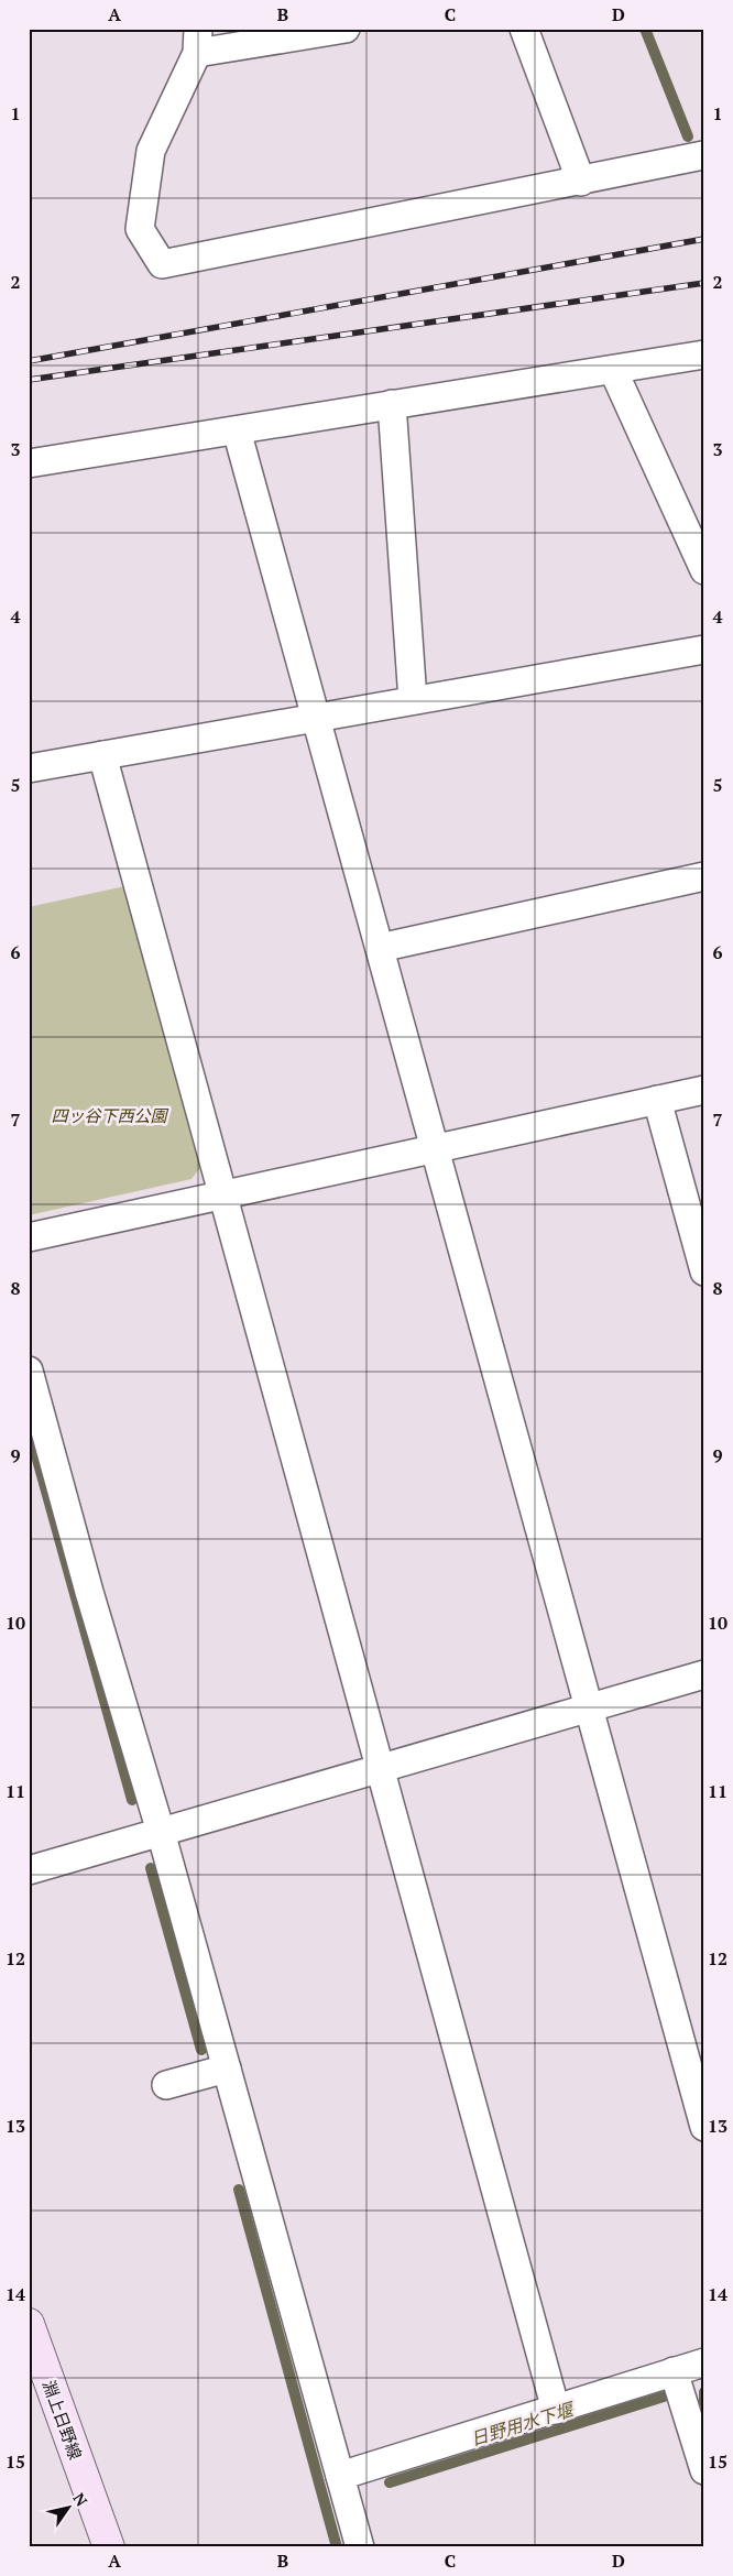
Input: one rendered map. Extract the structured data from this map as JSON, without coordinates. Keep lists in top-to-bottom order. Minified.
{"streets":{"main road":["淵上日野線"]},"water":["日野用水下堰"],"parks":["四ッ谷下西公園"],"north":"top right","grid":{"columns":["A","B","C","D"],"rows":["1","2","3","4","5","6","7","8","9","10","11","12","13","14","15"]}}
